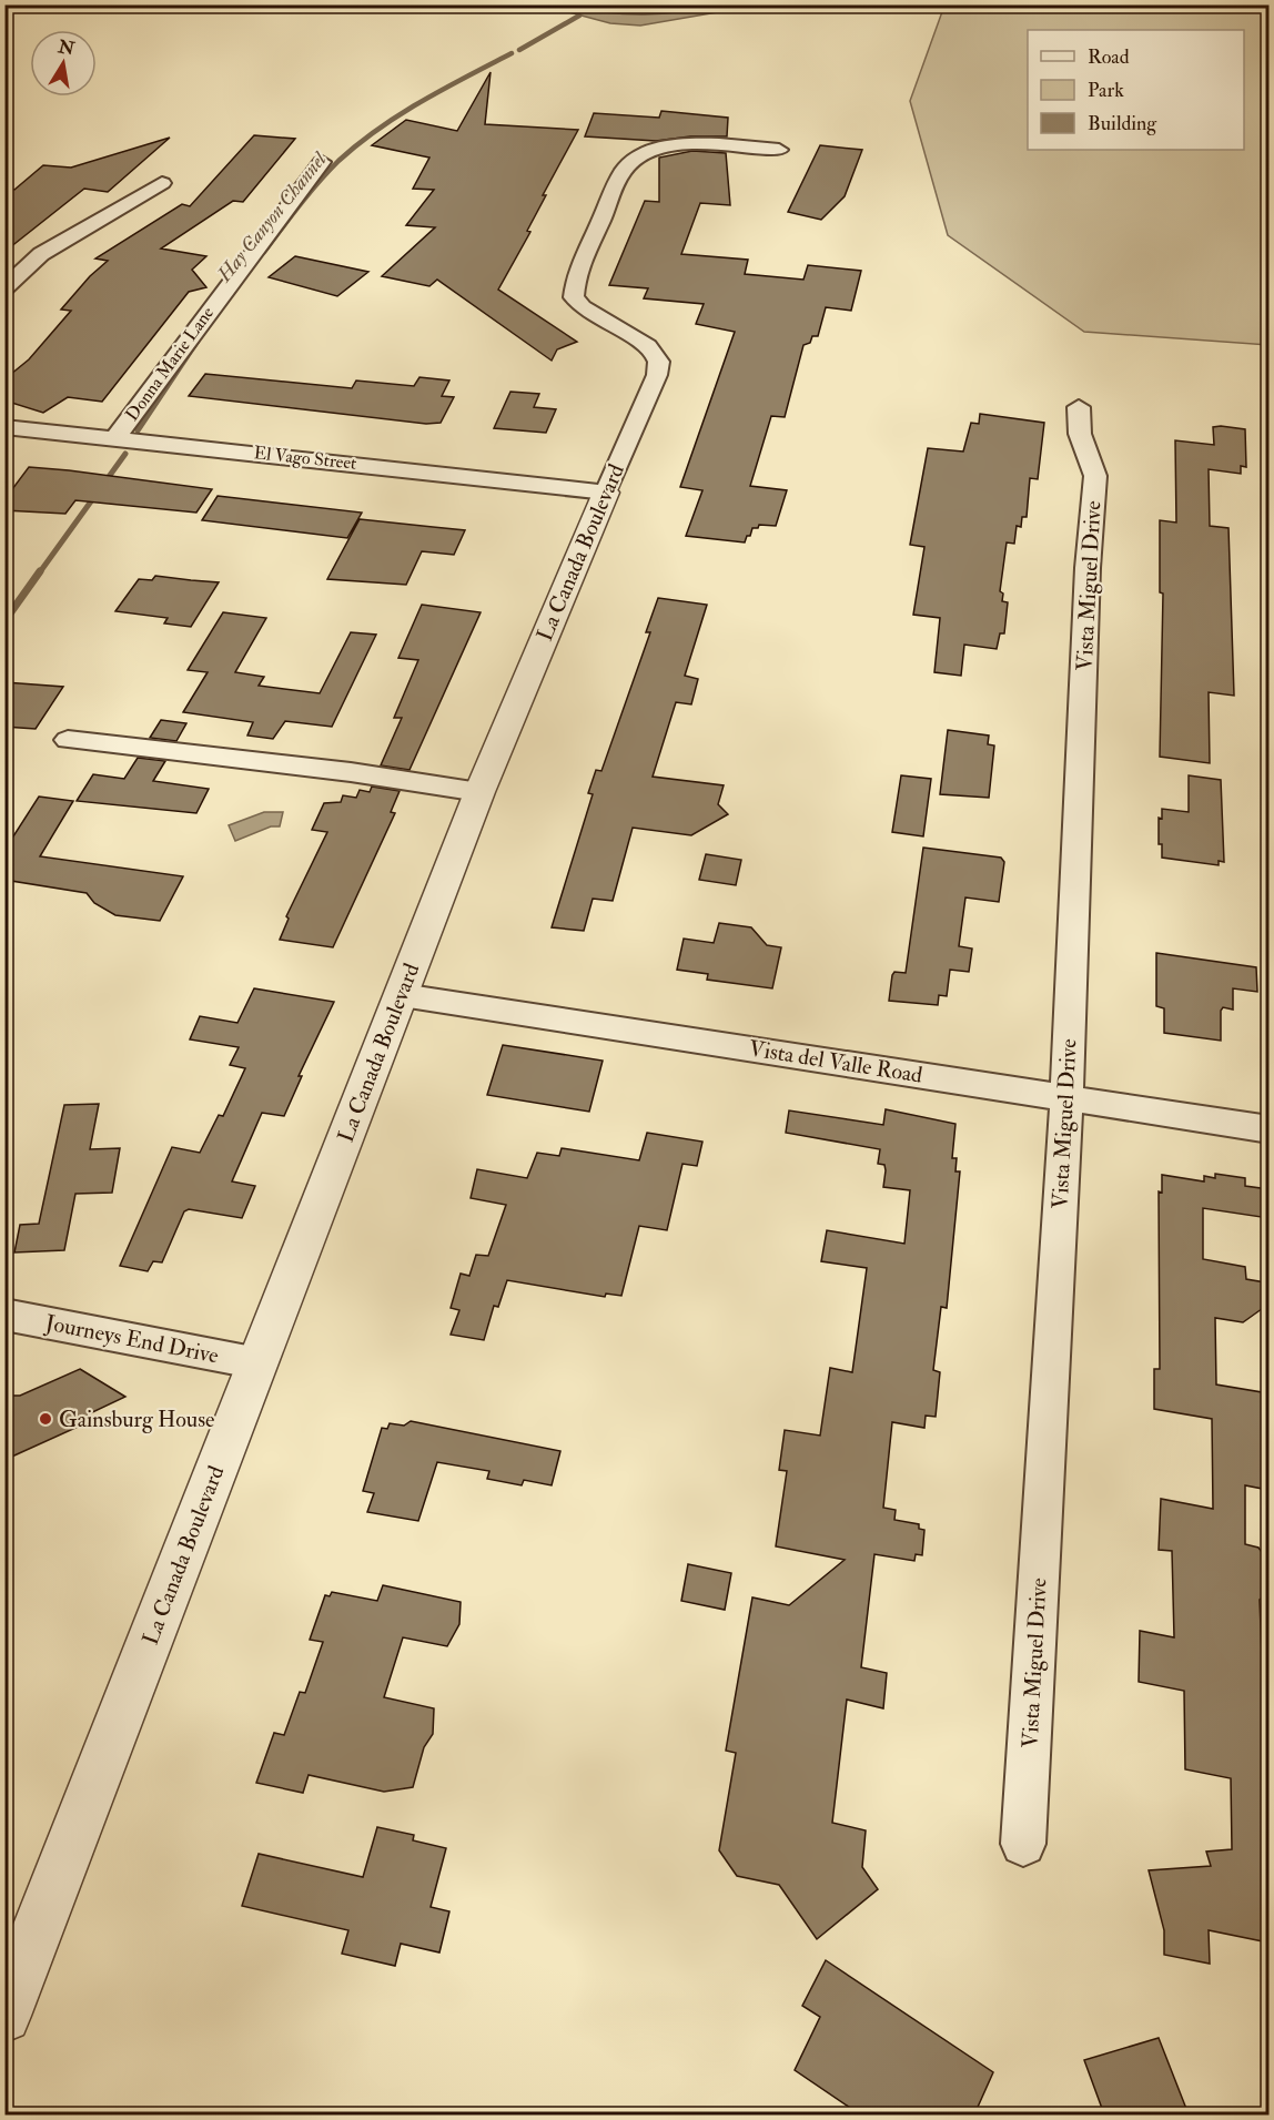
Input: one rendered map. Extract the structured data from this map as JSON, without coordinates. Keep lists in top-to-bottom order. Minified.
{"streets":{"street":["Donna Marie Lane","El Vago Street","La Canada Boulevard","Vista Miguel Drive","Vista del Valle Road","Journeys End Drive"]},"crossings":[["Donna Marie Lane","El Vago Street"],["El Vago Street","La Canada Boulevard"],["La Canada Boulevard","Vista del Valle Road"],["La Canada Boulevard","Journeys End Drive"],["Vista Miguel Drive","Vista del Valle Road"]],"water":["Hay Canyon Channel"],"places":["Gainsburg House"],"legend":["Road","Park","Building"],"north":"top"}
